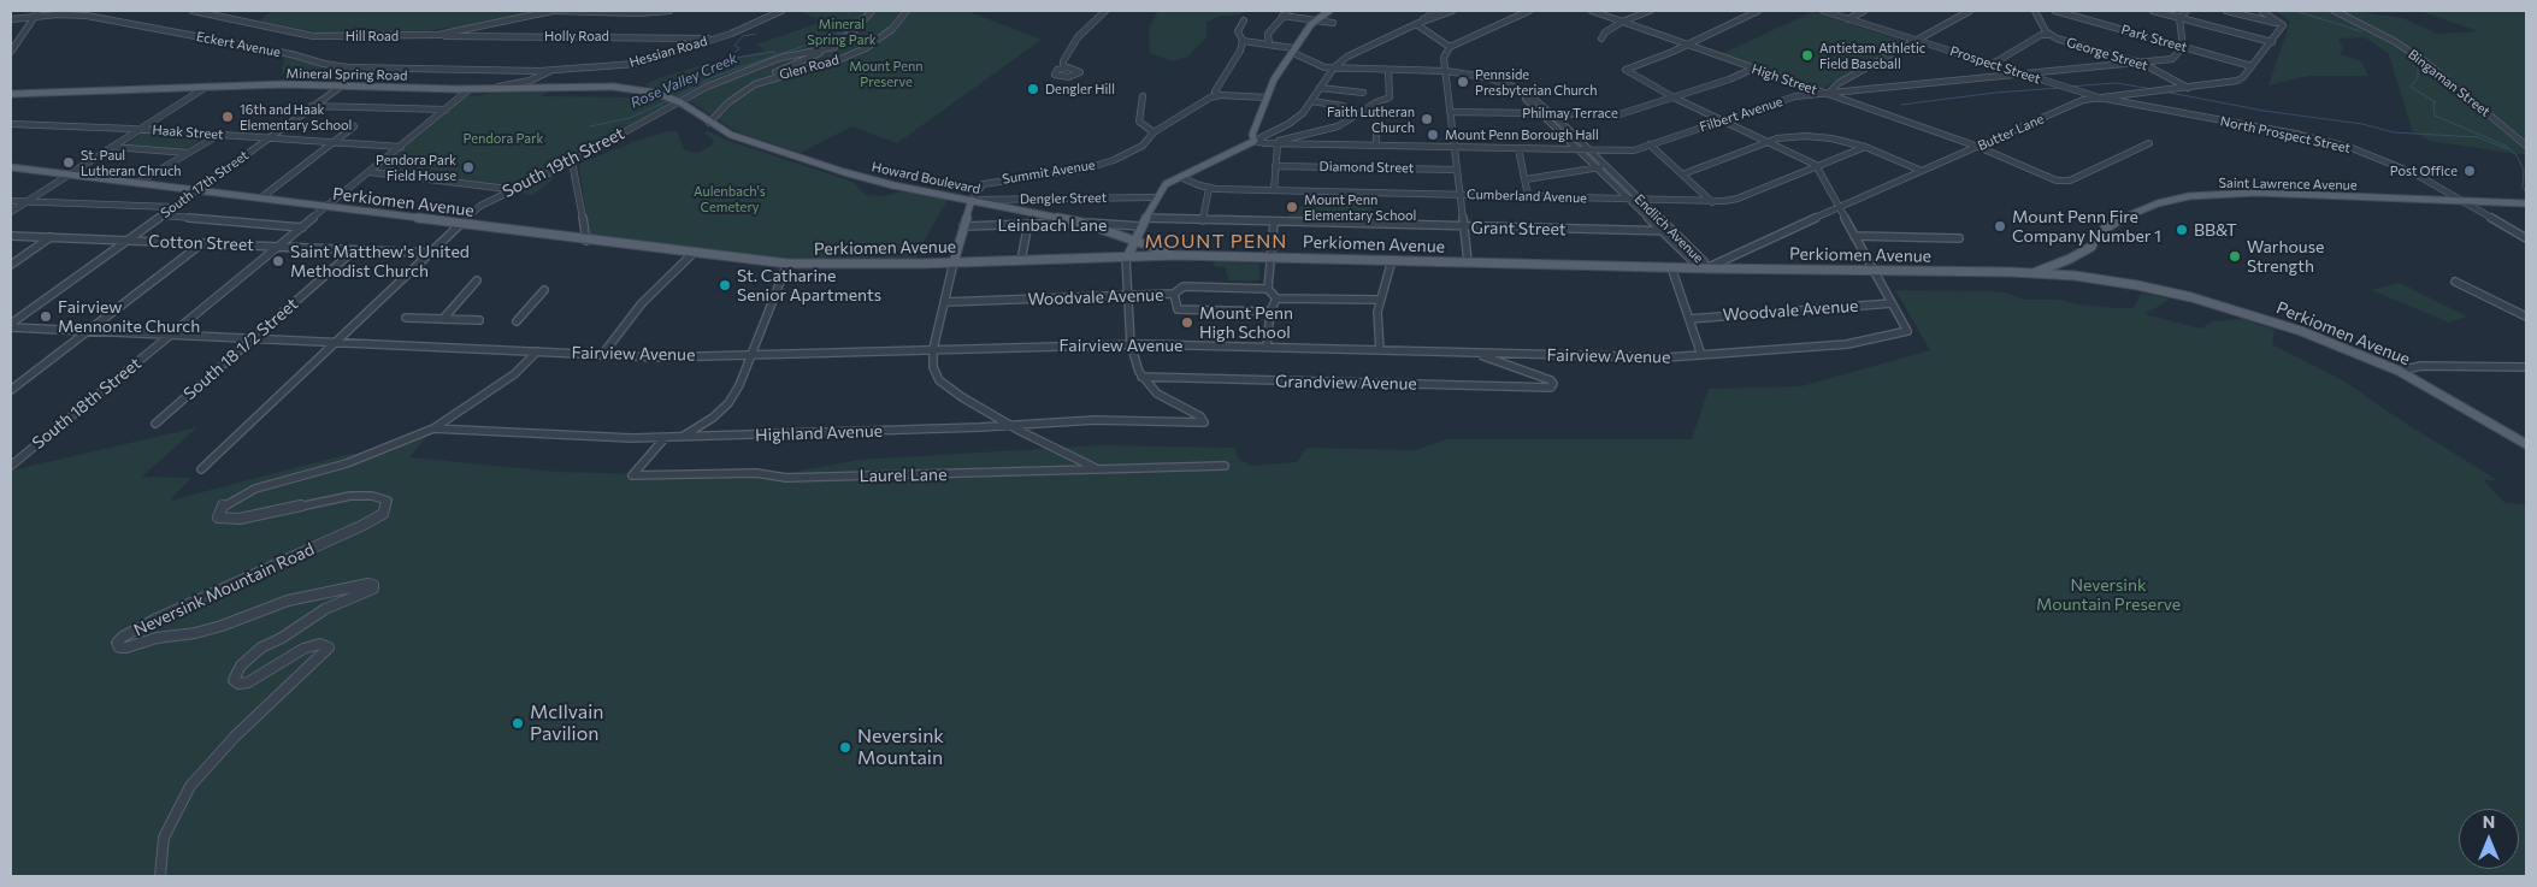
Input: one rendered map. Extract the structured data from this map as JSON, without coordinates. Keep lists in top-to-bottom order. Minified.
{"streets":{"main road":["Mineral Spring Road","Howard Boulevard","Saint Lawrence Avenue","Perkiomen Avenue"],"street":["Hill Road","Holly Road","Park Street","Eckert Avenue","Hessian Road","George Street","Prospect Street","Glen Road","High Street","Bingaman Street","Philmay Terrace","Filbert Avenue","Haak Street","Butter Lane","North Prospect Street","South 19th Street","Diamond Street","Summit Avenue","South 17th Street","Cumberland Avenue","Dengler Street","Leinbach Lane","Grant Street","Endlich Avenue","Cotton Street","Woodvale Avenue","Fairview Avenue","South 18 1/2 Street","Grandview Avenue","South 18th Street","Highland Avenue","Laurel Lane","Neversink Mountain Road"]},"crossings":[["Hill Road","Holly Road"],["Holly Road","Hessian Road"],["Park Street","Filbert Avenue"],["Park Street","Butter Lane"],["Eckert Avenue","Hessian Road"],["Hessian Road","Mineral Spring Road"],["George Street","Filbert Avenue"],["George Street","Butter Lane"],["Prospect Street","Filbert Avenue"],["Prospect Street","Butter Lane"],["Prospect Street","North Prospect Street"],["Glen Road","Howard Boulevard"],["Mineral Spring Road","Howard Boulevard"],["Mineral Spring Road","South 17th Street"],["Mineral Spring Road","South 18th Street"],["High Street","Philmay Terrace"],["High Street","Filbert Avenue"],["High Street","Butter Lane"],["Philmay Terrace","Endlich Avenue"],["Filbert Avenue","Endlich Avenue"],["Haak Street","South 17th Street"],["Haak Street","South 18th Street"],["Butter Lane","North Prospect Street"],["Butter Lane","Perkiomen Avenue"],["Butter Lane","Endlich Avenue"],["North Prospect Street","Saint Lawrence Avenue"],["South 19th Street","Perkiomen Avenue"],["South 19th Street","Cotton Street"],["South 19th Street","Fairview Avenue"],["Summit Avenue","Howard Boulevard"],["Summit Avenue","Dengler Street"],["Howard Boulevard","Dengler Street"],["Howard Boulevard","Perkiomen Avenue"],["Howard Boulevard","Leinbach Lane"],["South 17th Street","Perkiomen Avenue"],["South 17th Street","Cotton Street"],["South 17th Street","Fairview Avenue"],["Saint Lawrence Avenue","Perkiomen Avenue"],["Cumberland Avenue","Endlich Avenue"],["Perkiomen Avenue","Endlich Avenue"],["Perkiomen Avenue","South 18th Street"],["Grant Street","Endlich Avenue"],["Cotton Street","South 18 1/2 Street"],["Cotton Street","South 18th Street"],["Woodvale Avenue","Fairview Avenue"],["Fairview Avenue","South 18 1/2 Street"],["Fairview Avenue","Grandview Avenue"],["Fairview Avenue","South 18th Street"],["Grandview Avenue","Highland Avenue"],["Highland Avenue","Laurel Lane"],["Highland Avenue","Neversink Mountain Road"]],"districts":["MOUNT PENN"],"water":["Rose Valley Creek"],"parks":["Mineral Spring Park","Mount Penn Preserve","Pendora Park","Aulenbach's Cemetery","Neversink Mountain Preserve"],"places":["Antietam Athletic Field Baseball","Pennside Presbyterian Church","Dengler Hill","16th and Haak Elementary School","Faith Lutheran Church","Mount Penn Borough Hall","St. Paul Lutheran Chruch","Pendora Park Field House","Post Office","Mount Penn Elementary School","Mount Penn Fire Company Number 1","BB&T","Warhouse Strength","Saint Matthew's United Methodist Church","St. Catharine Senior Apartments","Fairview Mennonite Church","Mount Penn High School","McIlvain Pavilion","Neversink Mountain"],"north":"top"}
